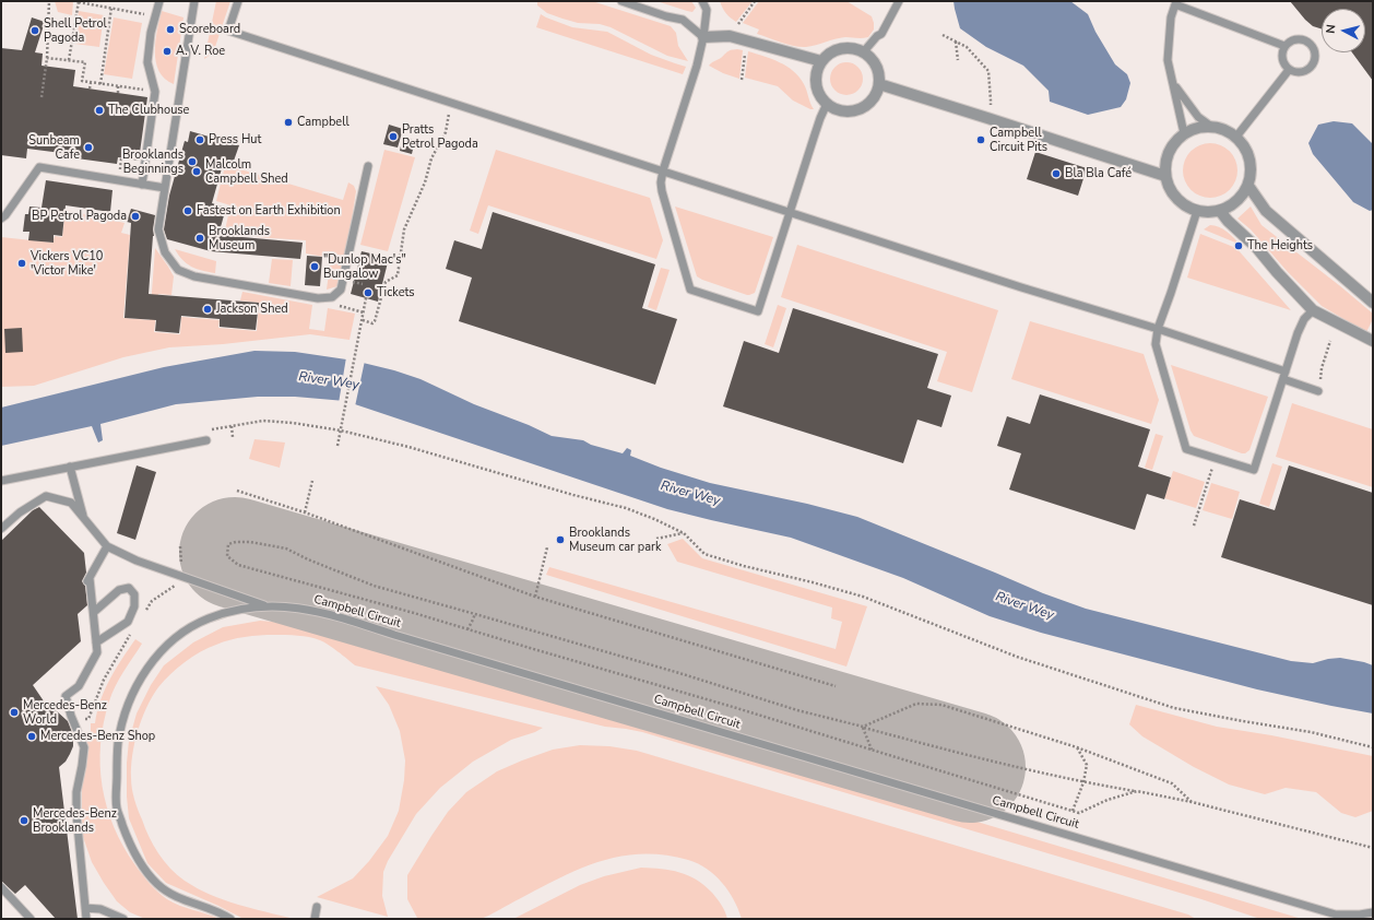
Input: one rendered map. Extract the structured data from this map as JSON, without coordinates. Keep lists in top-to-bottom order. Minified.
{"streets":{"lane":["Campbell Circuit"]},"water":["River Wey"],"places":["Scoreboard","Shell Petrol Pagoda","A. V. Roe","The Clubhouse","Campbell","Pratts Petrol Pagoda","Press Hut","Campbell Circuit Pits","Sunbeam Cafe","Brooklands Beginnings","Malcolm Campbell Shed","Bla Bla Café","Fastest on Earth Exhibition","BP Petrol Pagoda","Brooklands Museum","The Heights","Vickers VC10 'Victor Mike'","\"Dunlop Mac's\" Bungalow","Tickets","Jackson Shed","Brooklands Museum car park","Mercedes-Benz World","Mercedes-Benz Shop","Mercedes-Benz Brooklands"],"north":"left"}
